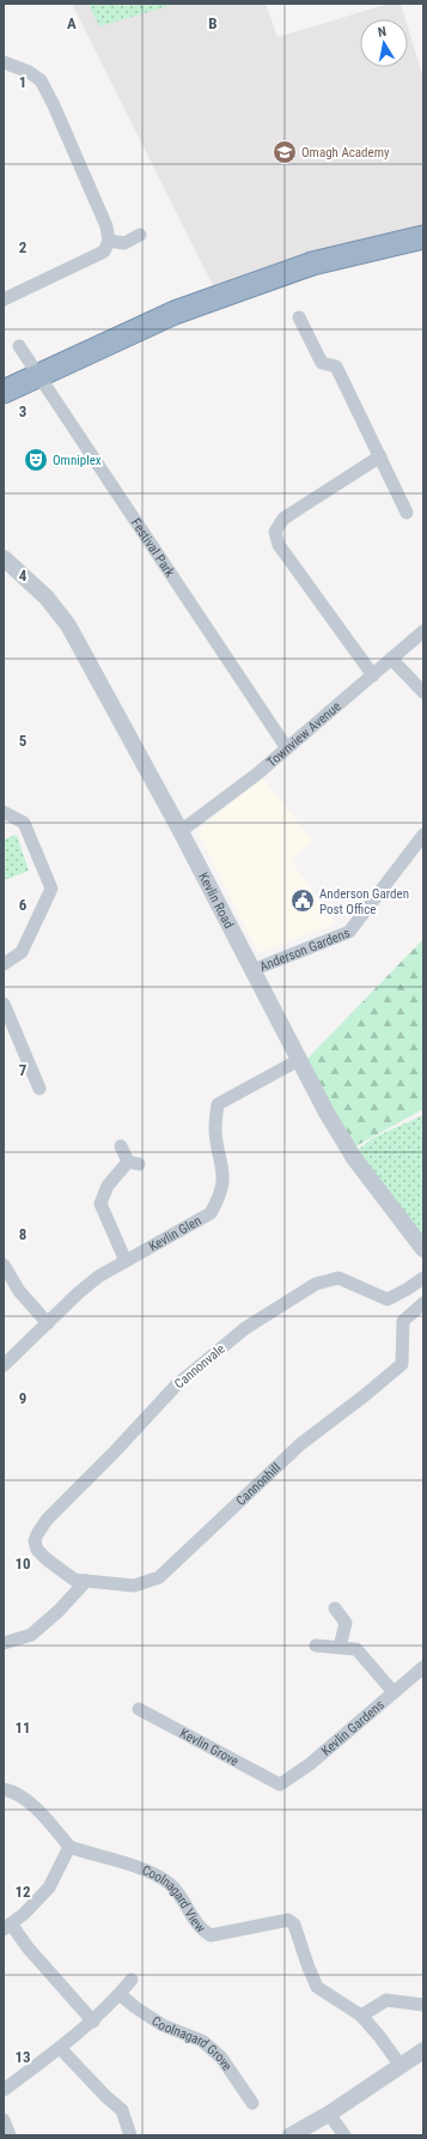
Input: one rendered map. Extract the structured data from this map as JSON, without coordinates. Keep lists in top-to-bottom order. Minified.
{"streets":{"street":["Festival Park","Townview Avenue","Kevlin Road","Anderson Gardens","Kevlin Glen","Cannonvale","Cannonhill","Kevlin Gardens","Kevlin Grove","Coolnagard View","Coolnagard Grove"]},"crossings":[["Festival Park","Townview Avenue"],["Townview Avenue","Kevlin Road"],["Kevlin Road","Anderson Gardens"],["Kevlin Road","Kevlin Glen"],["Cannonvale","Cannonhill"],["Kevlin Gardens","Kevlin Grove"]],"places":{"school or university":["Omagh Academy"],"theatre":["Omniplex"],"public building":["Anderson Garden Post Office"]},"north":"top","grid":{"columns":["A","B"],"rows":["1","2","3","4","5","6","7","8","9","10","11","12","13"]}}
